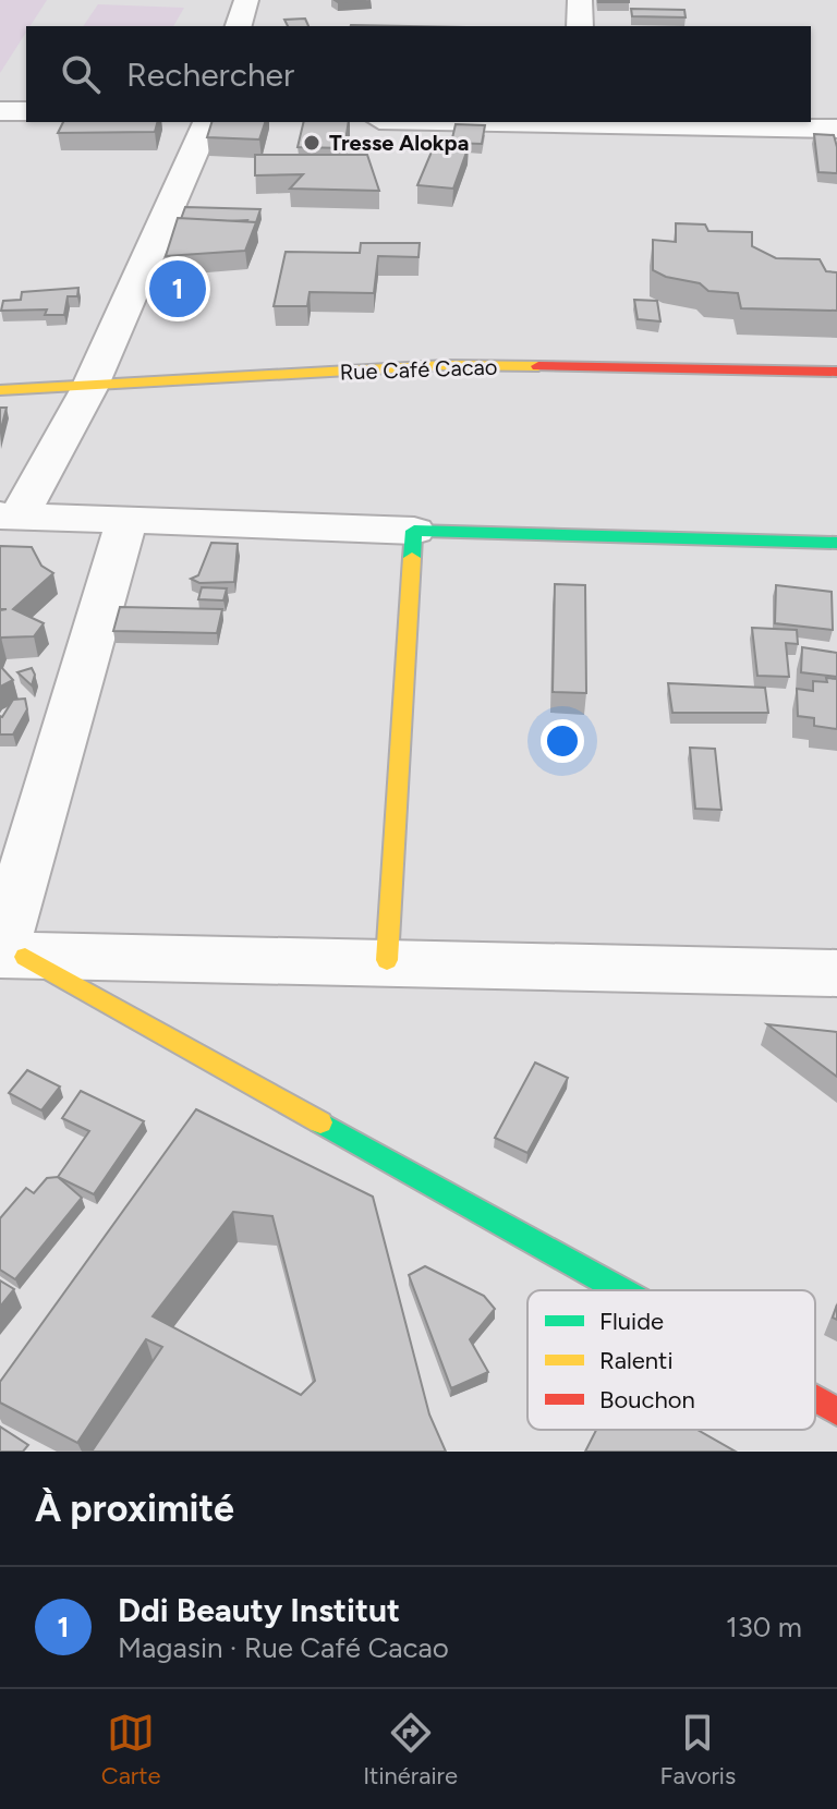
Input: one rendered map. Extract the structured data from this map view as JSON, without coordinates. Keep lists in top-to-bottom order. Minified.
{"streets":{"street":["Rue Café Cacao"]},"places":["Tresse Alokpa"],"legend":["Fluide","Ralenti","Bouchon"],"page":{"search":"Rechercher","pins":"1","heading":"À proximité","list":[{"mark":"1","name":"Ddi Beauty Institut","note":"Magasin · Rue Café Cacao","value":"130 m"}],"nav":["Carte","Itinéraire","Favoris"]}}
